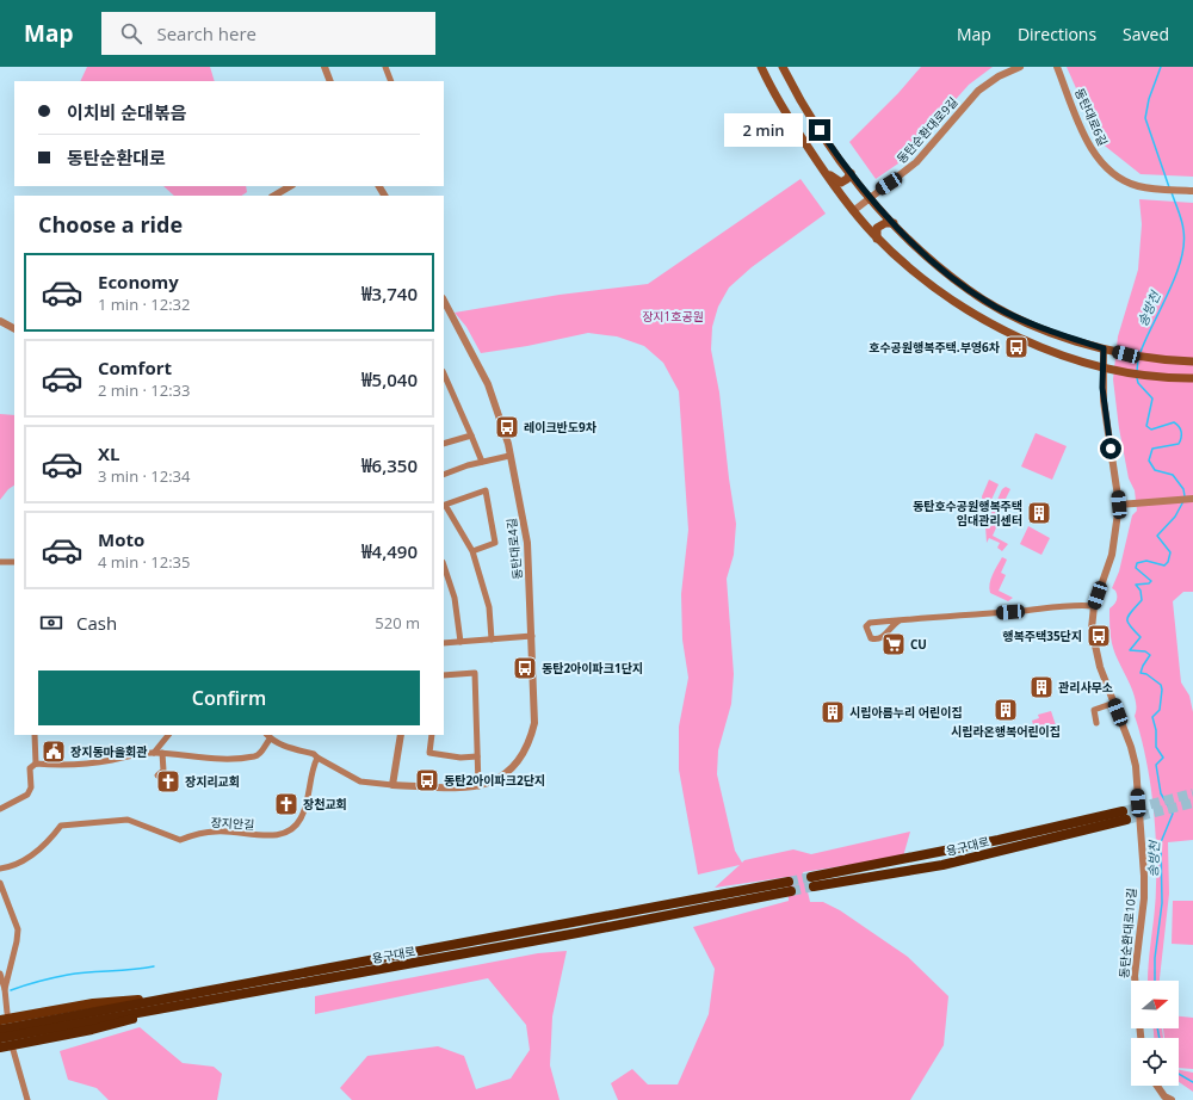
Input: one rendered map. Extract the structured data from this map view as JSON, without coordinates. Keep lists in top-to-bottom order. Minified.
{"streets":{"highway":["용구대로"],"street":["동탄대로6길","동탄순환대로9길","동탄대로4길","장지안길","동탄순환대로10길"]},"water":["송방천"],"parks":["장지1호공원"],"places":{"bus stop":["호수공원행복주택.부영6차","레이크반도9차","행복주택35단지","동탄2아이파크1단지","동탄2아이파크2단지"],"building":["동탄호수공원행복주택 임대관리센터","관리사무소","시립라온행복어린이집","시립아름누리 어린이집"],"supermarket":["CU"],"public building":["장지동마을회관"],"church":["장지리교회","장천교회"]},"north":"right","page":{"header":"Map","search":"Search here","nav":["Map","Directions","Saved"],"banner":["이치비 순대볶음","동탄순환대로"],"bubble":"2 min","heading":"Choose a ride","list":[{"name":"Economy","note":"1 min · 12:32","value":"₩3,740"},{"name":"Comfort","note":"2 min · 12:33","value":"₩5,040"},{"name":"XL","note":"3 min · 12:34","value":"₩6,350"},{"name":"Moto","note":"4 min · 12:35","value":"₩4,490"}],"pay":["Cash","520 m"],"buttons":"Confirm"}}
